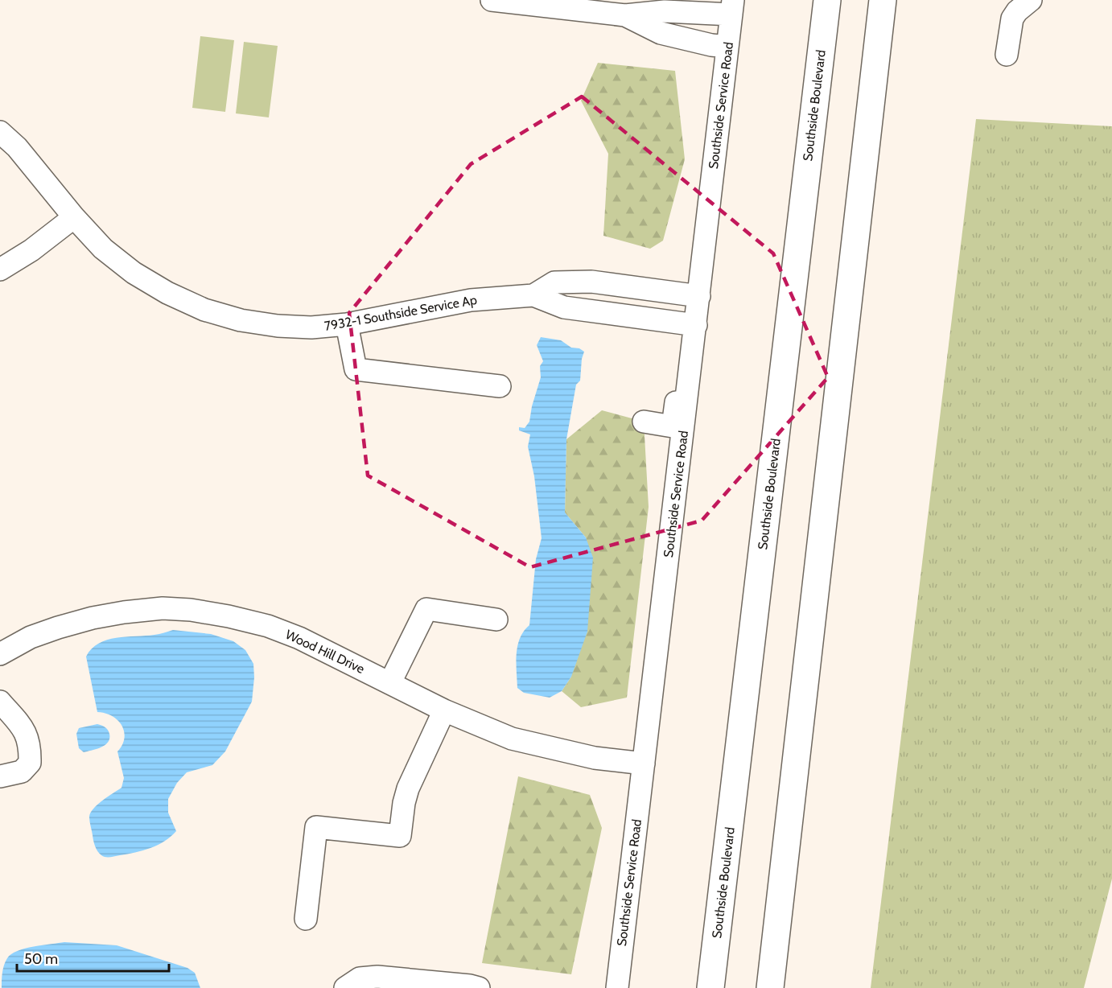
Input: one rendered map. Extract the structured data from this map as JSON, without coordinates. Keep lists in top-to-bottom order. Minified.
{"streets":{"highway":["Southside Boulevard"],"street":["Southside Service Road","7932-1 Southside Service Ap","Wood Hill Drive"]},"crossings":[["Southside Service Road","7932-1 Southside Service Ap"],["Southside Service Road","Wood Hill Drive"]],"scale_bar":"50 m"}
